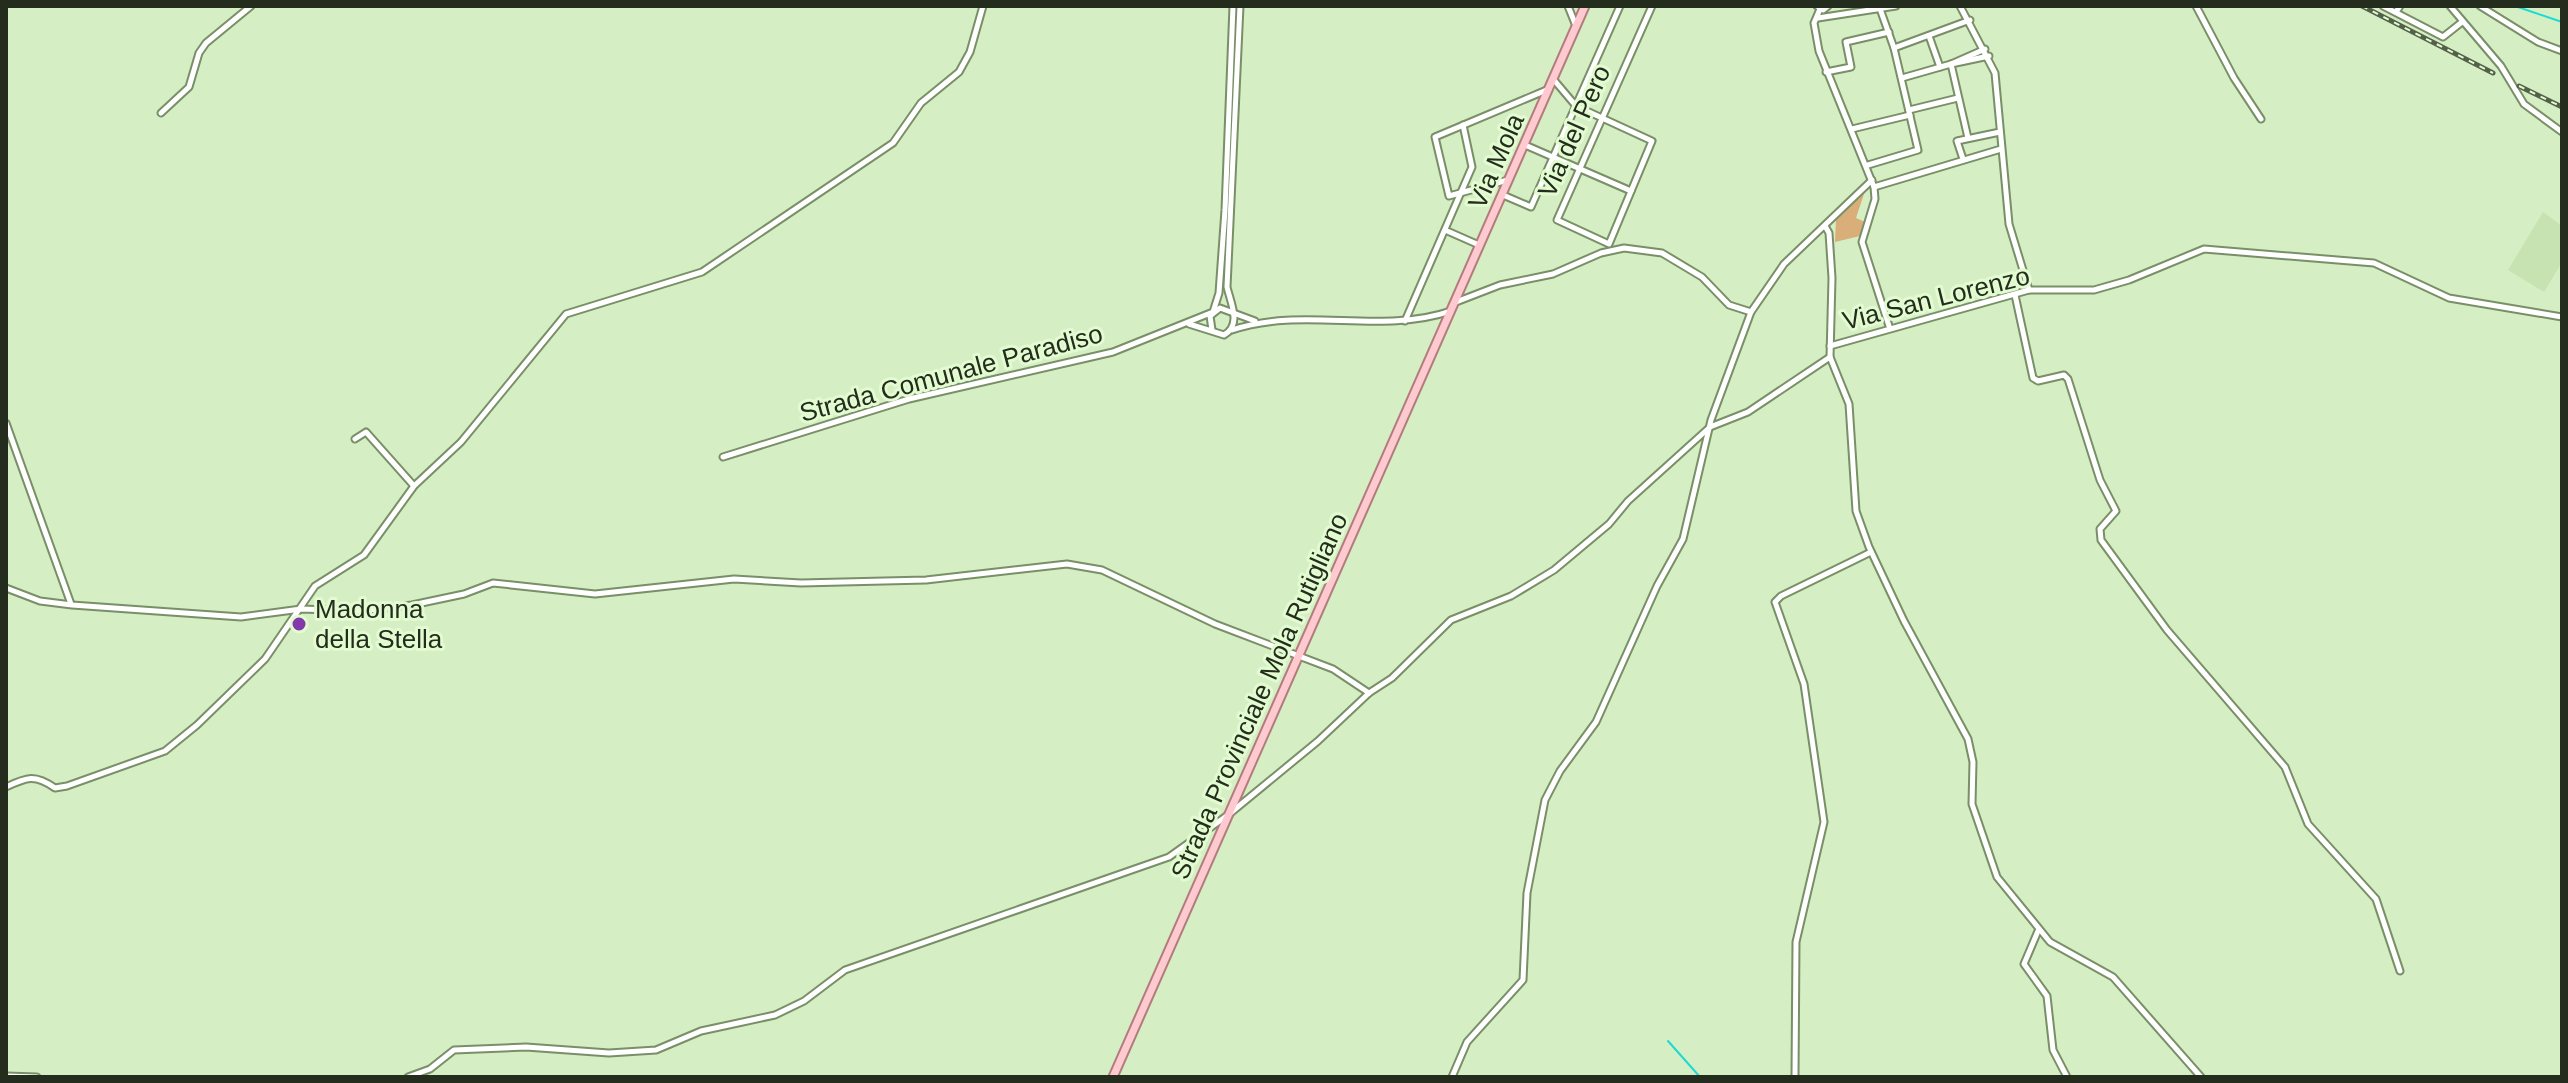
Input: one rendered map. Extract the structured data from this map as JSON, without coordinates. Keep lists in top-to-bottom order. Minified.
{"streets":{"main road":["Via Mola","Strada Provinciale Mola Rutigliano"],"street":["Via del Pero","Via San Lorenzo","Strada Comunale Paradiso"]},"crossings":[["Via Mola","Strada Provinciale Mola Rutigliano"]],"places":["Madonna della Stella"]}
